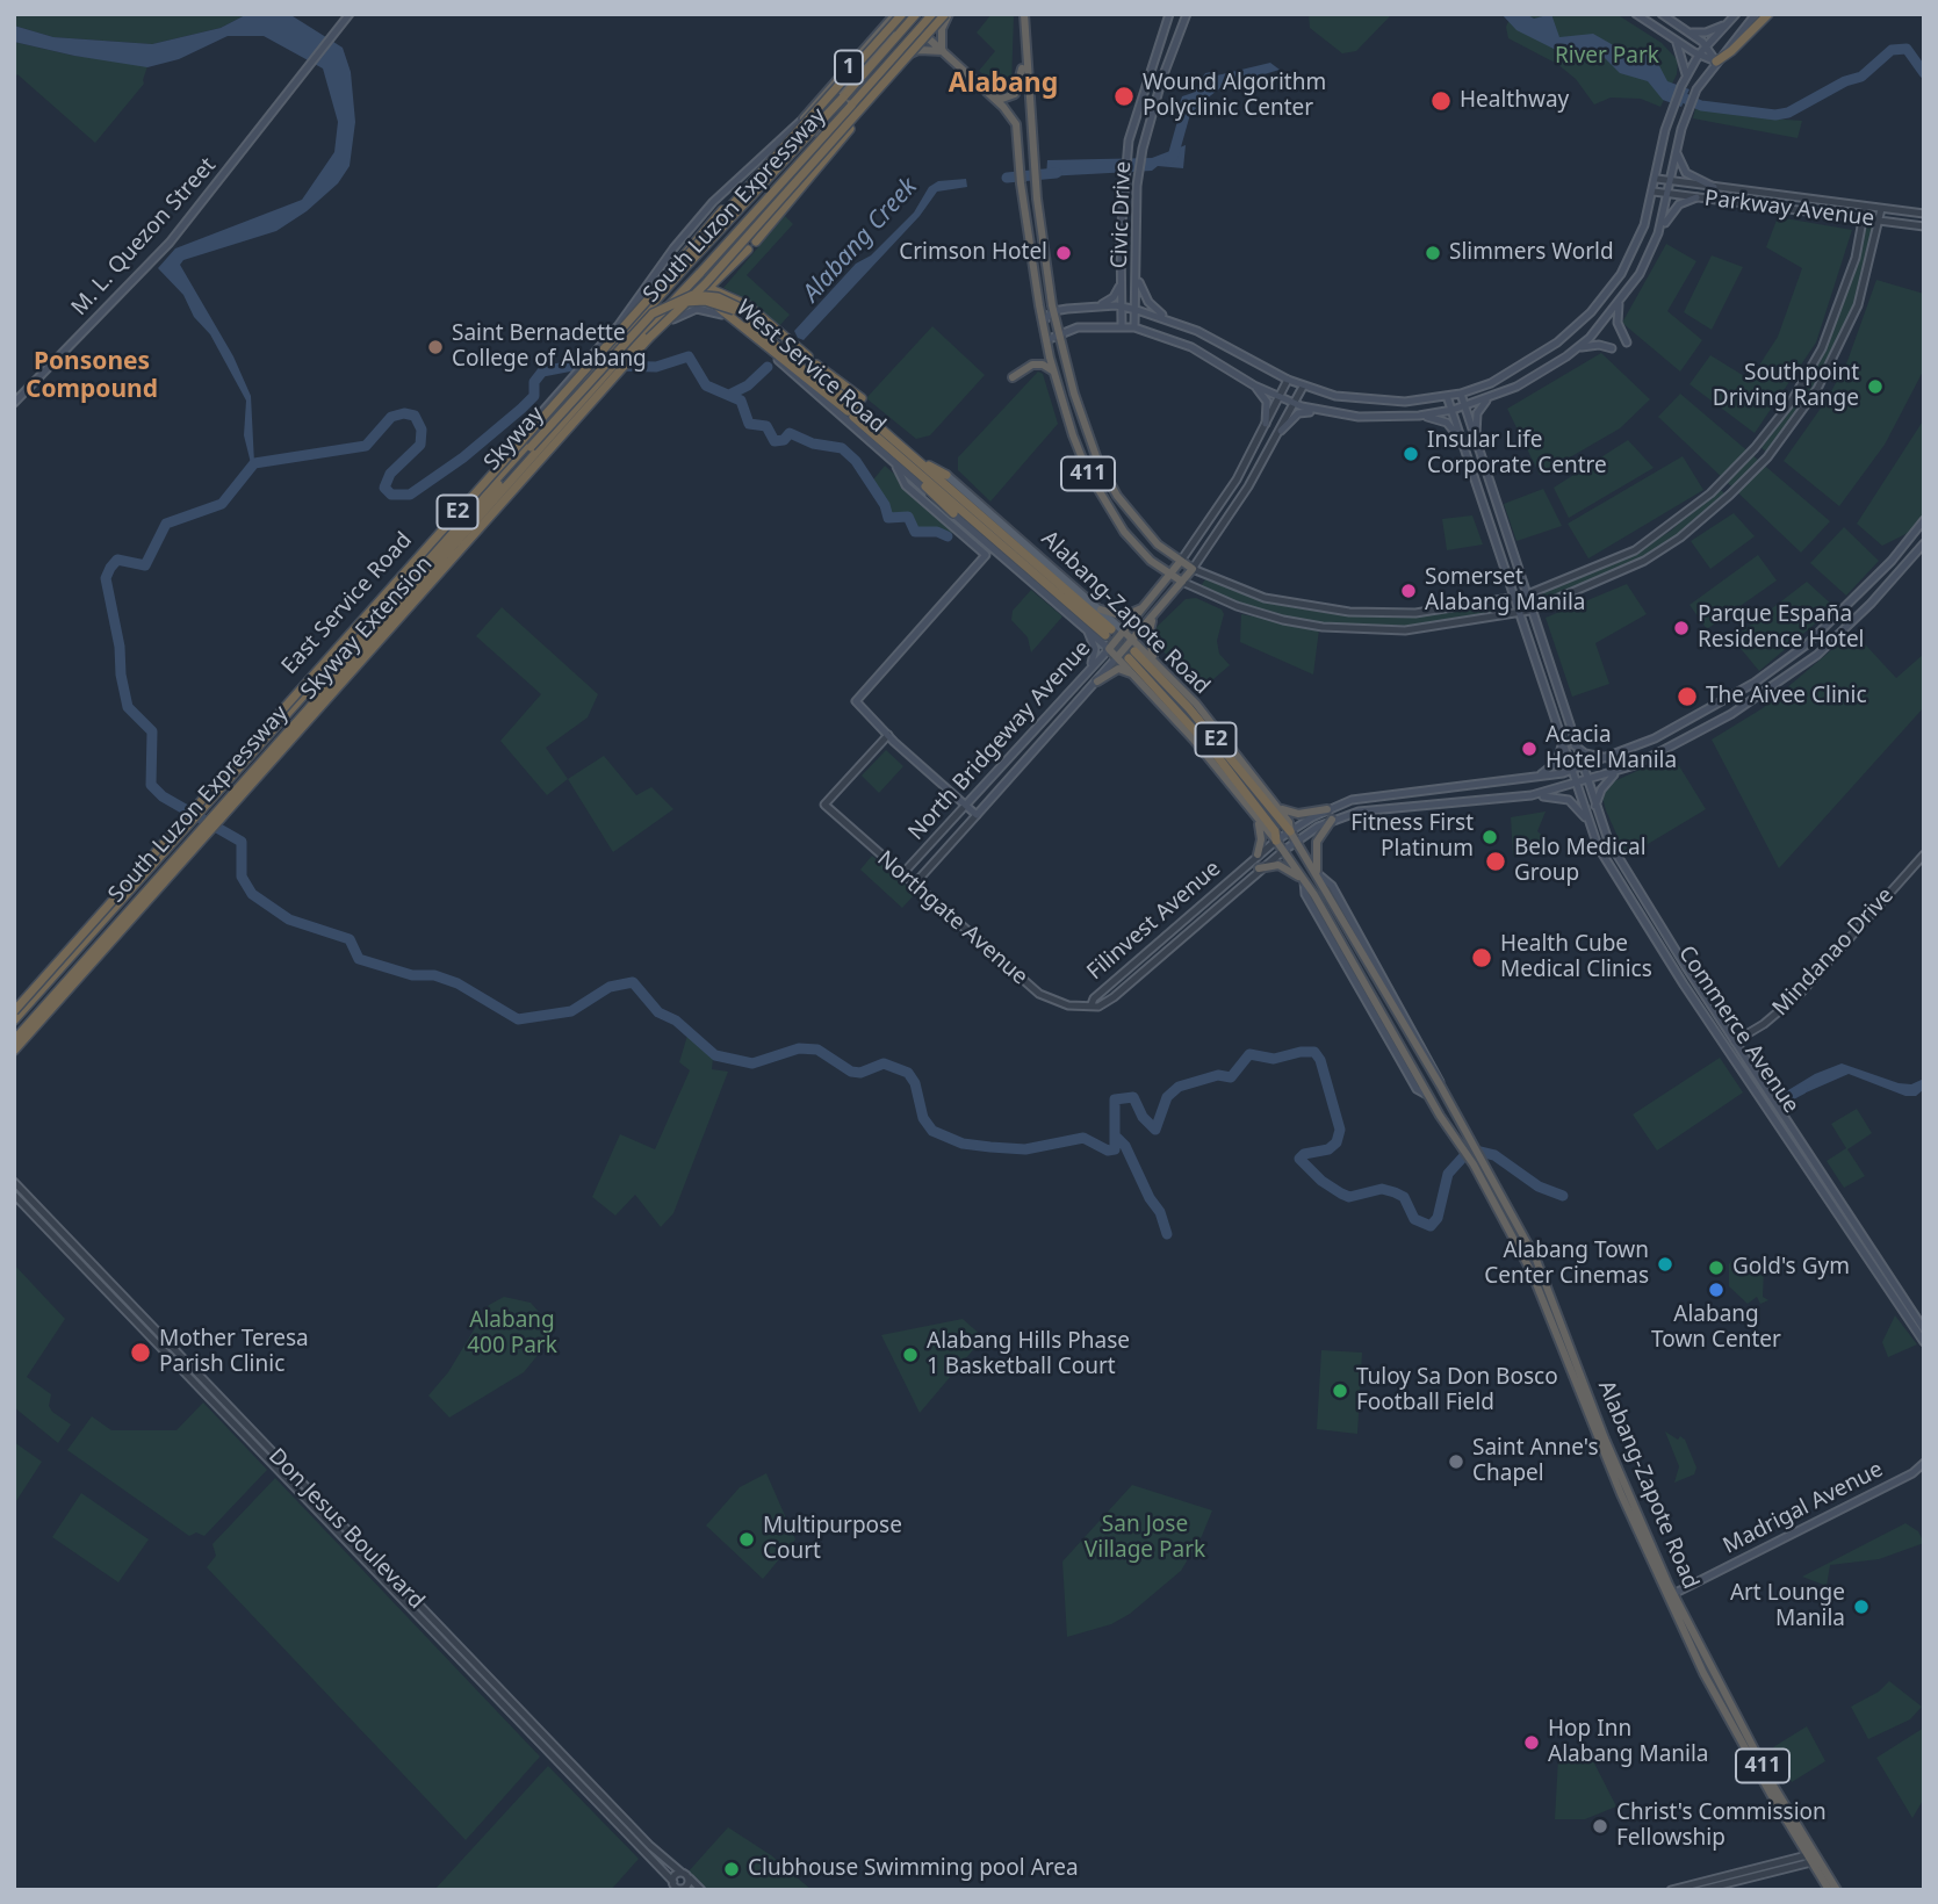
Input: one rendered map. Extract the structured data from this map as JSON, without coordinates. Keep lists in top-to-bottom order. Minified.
{"streets":{"highway":["1","South Luzon Expressway","Skyway","411","E2","Alabang-Zapote Road","Skyway Extension","North Bridgeway Avenue"],"main road":["Civic Drive","M. L. Quezon Street","West Service Road","East Service Road","Filinvest Avenue","Commerce Avenue","Madrigal Avenue"],"street":["Parkway Avenue","Northgate Avenue","Mindanao Drive","Don Jesus Boulevard"]},"crossings":[["1","South Luzon Expressway"],["1","411"],["1","East Service Road"],["1","Skyway Extension"],["South Luzon Expressway","West Service Road"],["South Luzon Expressway","Skyway"],["South Luzon Expressway","East Service Road"],["West Service Road","Alabang-Zapote Road"],["West Service Road","Skyway Extension"],["West Service Road","North Bridgeway Avenue"],["Skyway","E2"],["411","North Bridgeway Avenue"],["E2","Alabang-Zapote Road"],["E2","Filinvest Avenue"],["East Service Road","Skyway Extension"],["Alabang-Zapote Road","North Bridgeway Avenue"],["Alabang-Zapote Road","Filinvest Avenue"],["Alabang-Zapote Road","Madrigal Avenue"],["North Bridgeway Avenue","Northgate Avenue"],["Northgate Avenue","Filinvest Avenue"],["Filinvest Avenue","Commerce Avenue"],["Mindanao Drive","Commerce Avenue"]],"districts":["Alabang","Ponsones Compound"],"water":["Alabang Creek"],"parks":["River Park","Alabang 400 Park","San Jose Village Park"],"places":["Wound Algorithm Polyclinic Center","Healthway","Crimson Hotel","Slimmers World","Saint Bernadette College of Alabang","Southpoint Driving Range","Insular Life Corporate Centre","Somerset Alabang Manila","Parque España Residence Hotel","The Aivee Clinic","Acacia Hotel Manila","Fitness First Platinum","Belo Medical Group","Health Cube Medical Clinics","Alabang Town Center Cinemas","Gold's Gym","Alabang Town Center","Mother Teresa Parish Clinic","Alabang Hills Phase 1 Basketball Court","Tuloy Sa Don Bosco Football Field","Saint Anne's Chapel","Multipurpose Court","Art Lounge Manila","Hop Inn Alabang Manila","Christ's Commission Fellowship","Clubhouse Swimming pool Area"]}
